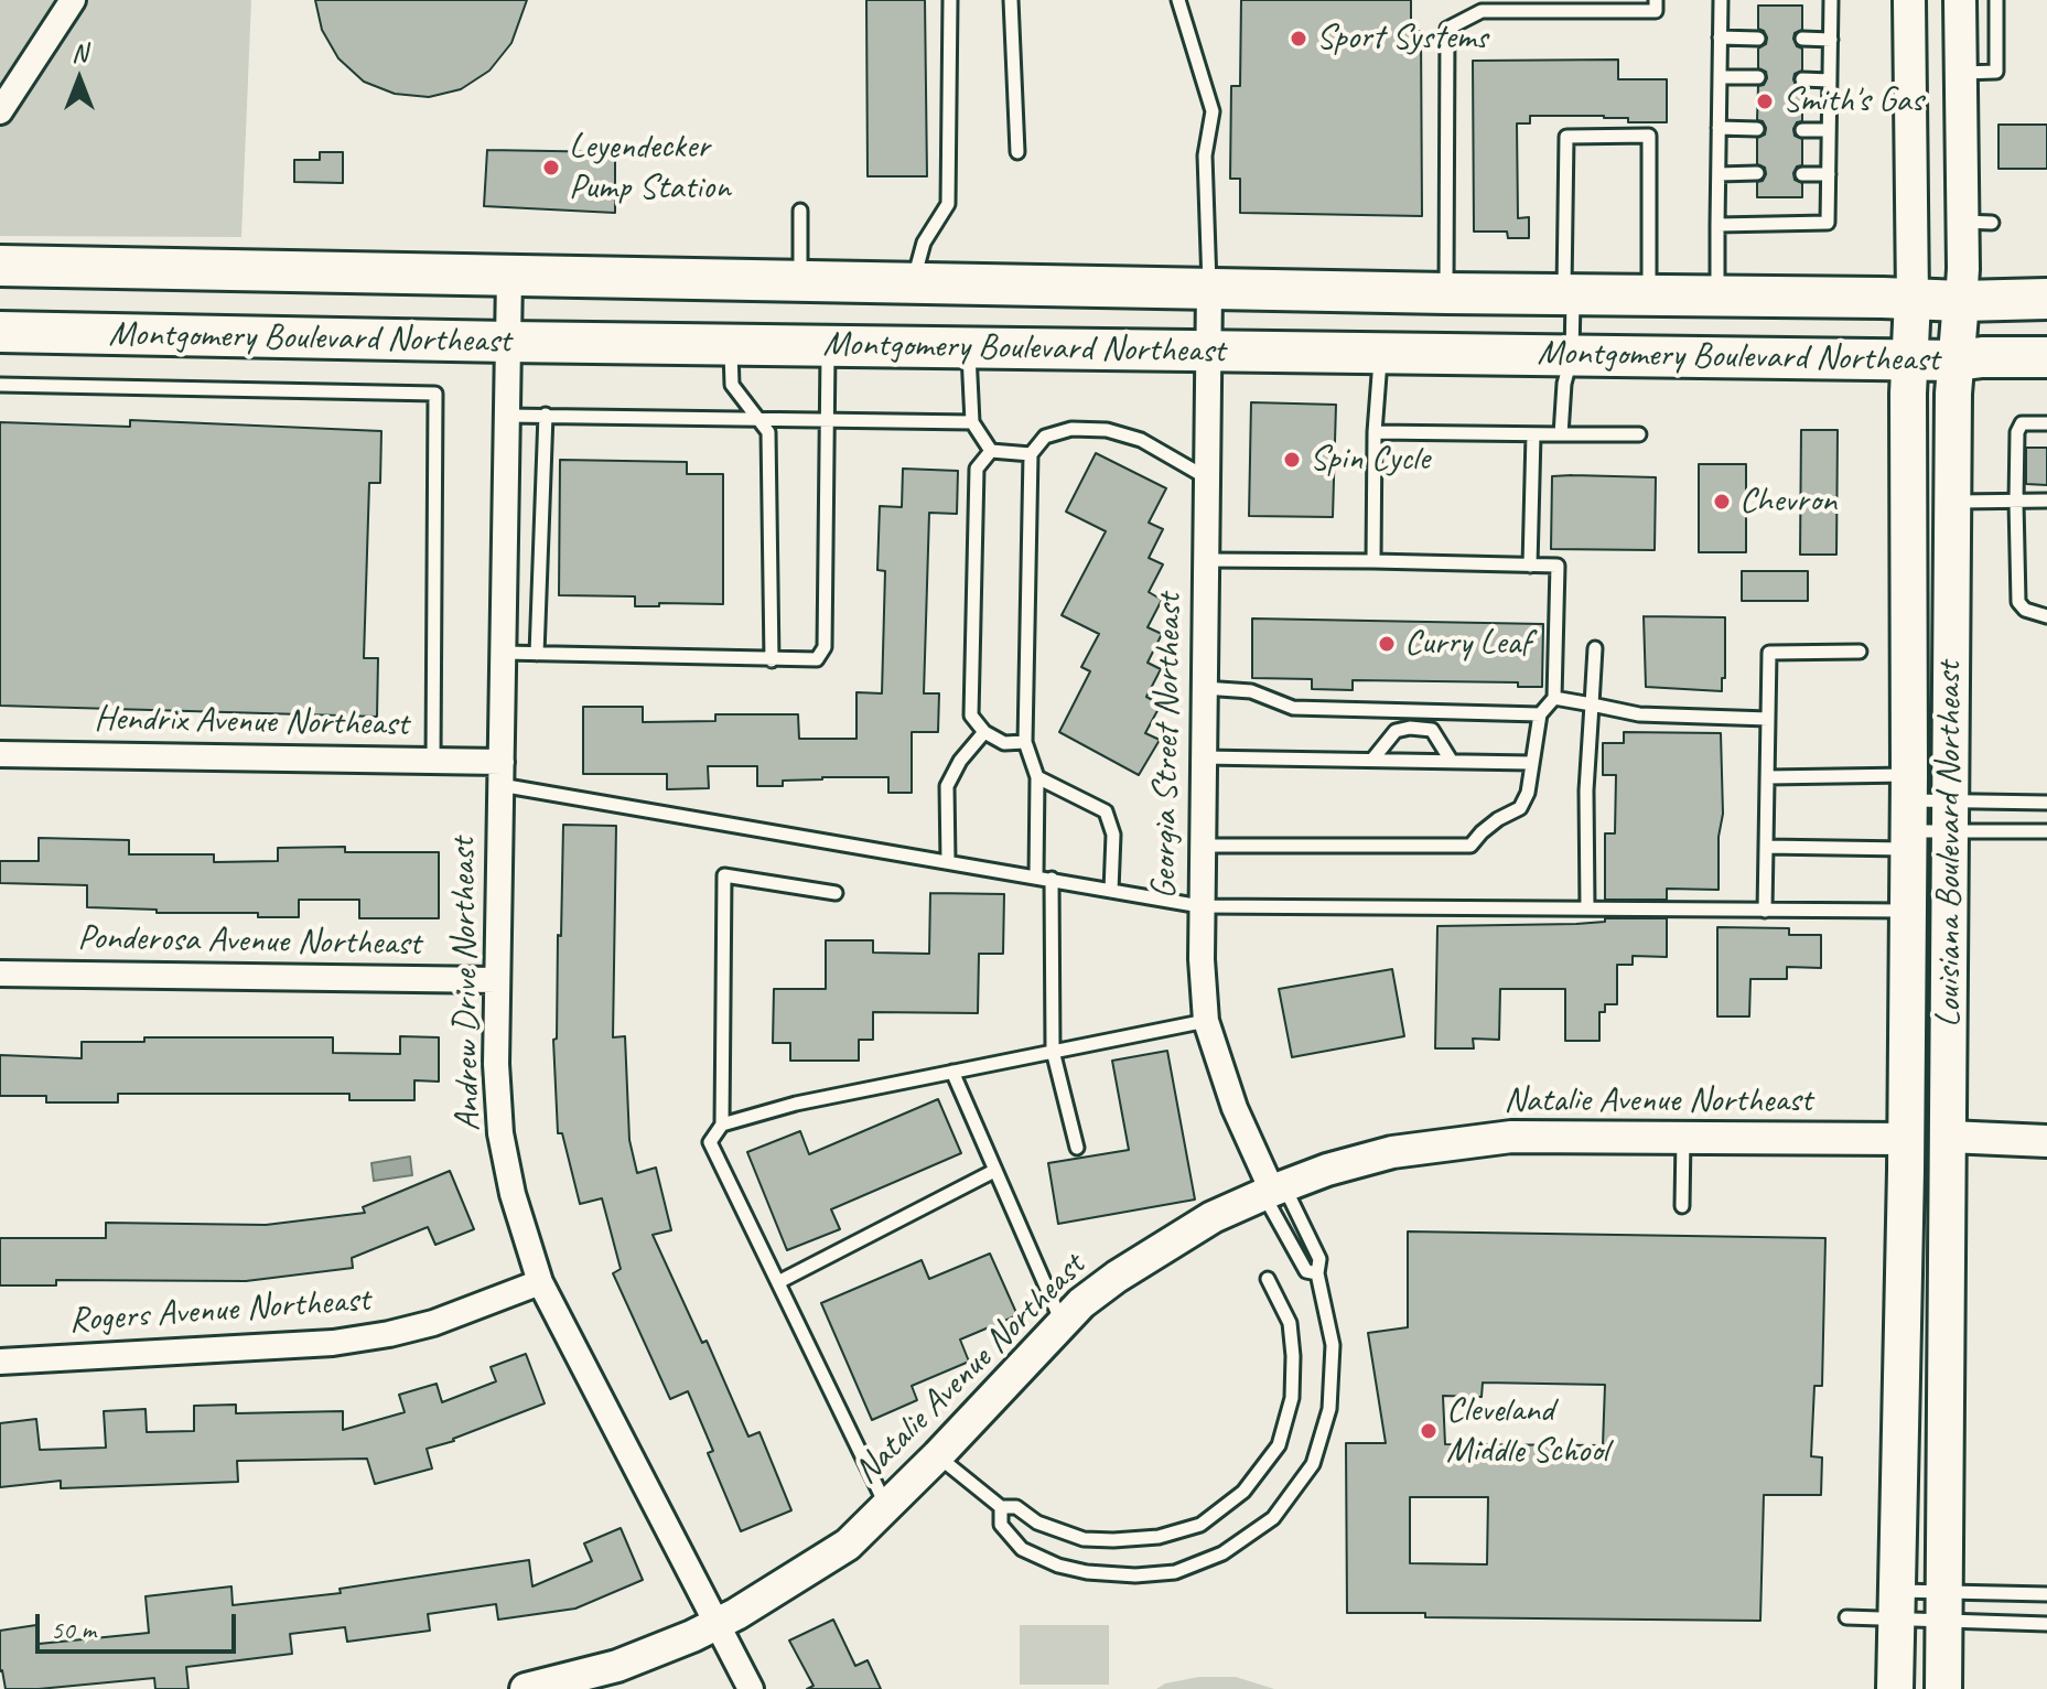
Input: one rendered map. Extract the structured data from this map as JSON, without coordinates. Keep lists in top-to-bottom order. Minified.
{"streets":{"main road":["Montgomery Boulevard Northeast","Louisiana Boulevard Northeast"],"street":["Hendrix Avenue Northeast","Georgia Street Northeast","Ponderosa Avenue Northeast","Andrew Drive Northeast","Natalie Avenue Northeast","Rogers Avenue Northeast"]},"crossings":[["Montgomery Boulevard Northeast","Georgia Street Northeast"],["Montgomery Boulevard Northeast","Louisiana Boulevard Northeast"],["Montgomery Boulevard Northeast","Andrew Drive Northeast"],["Hendrix Avenue Northeast","Andrew Drive Northeast"],["Georgia Street Northeast","Natalie Avenue Northeast"],["Louisiana Boulevard Northeast","Natalie Avenue Northeast"],["Ponderosa Avenue Northeast","Andrew Drive Northeast"],["Andrew Drive Northeast","Natalie Avenue Northeast"],["Andrew Drive Northeast","Rogers Avenue Northeast"]],"places":["Sport Systems","Smith's Gas","Leyendecker Pump Station","Spin Cycle","Chevron","Curry Leaf","Cleveland Middle School"],"scale_bar":"50 m","north":"top"}
